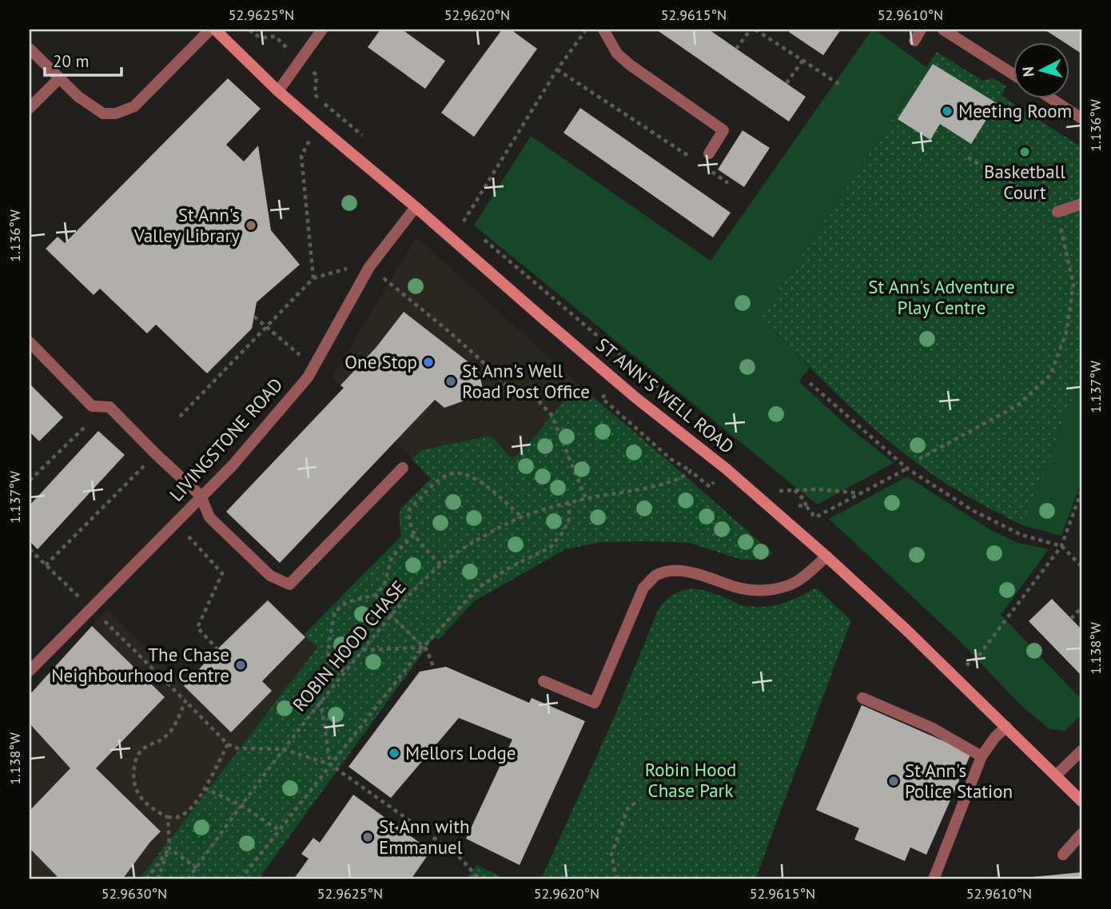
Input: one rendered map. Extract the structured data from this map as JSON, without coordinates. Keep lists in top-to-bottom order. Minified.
{"streets":{"street":["ST ANN'S WELL ROAD","LIVINGSTONE ROAD"],"path":["ROBIN HOOD CHASE"]},"crossings":[["ST ANN'S WELL ROAD","LIVINGSTONE ROAD"]],"parks":["St Ann's Adventure Play Centre","Robin Hood Chase Park"],"places":["Meeting Room","Basketball Court","St Ann's Valley Library","One Stop","St Ann's Well Road Post Office","The Chase Neighbourhood Centre","Mellors Lodge","St Ann's Police Station","St Ann with Emmanuel"],"scale_bar":"20 m","north":"left","coordinates":["52.9625°N","52.9620°N","52.9615°N","52.9610°N","1.136°W","1.137°W","1.138°W","52.9630°N"]}
